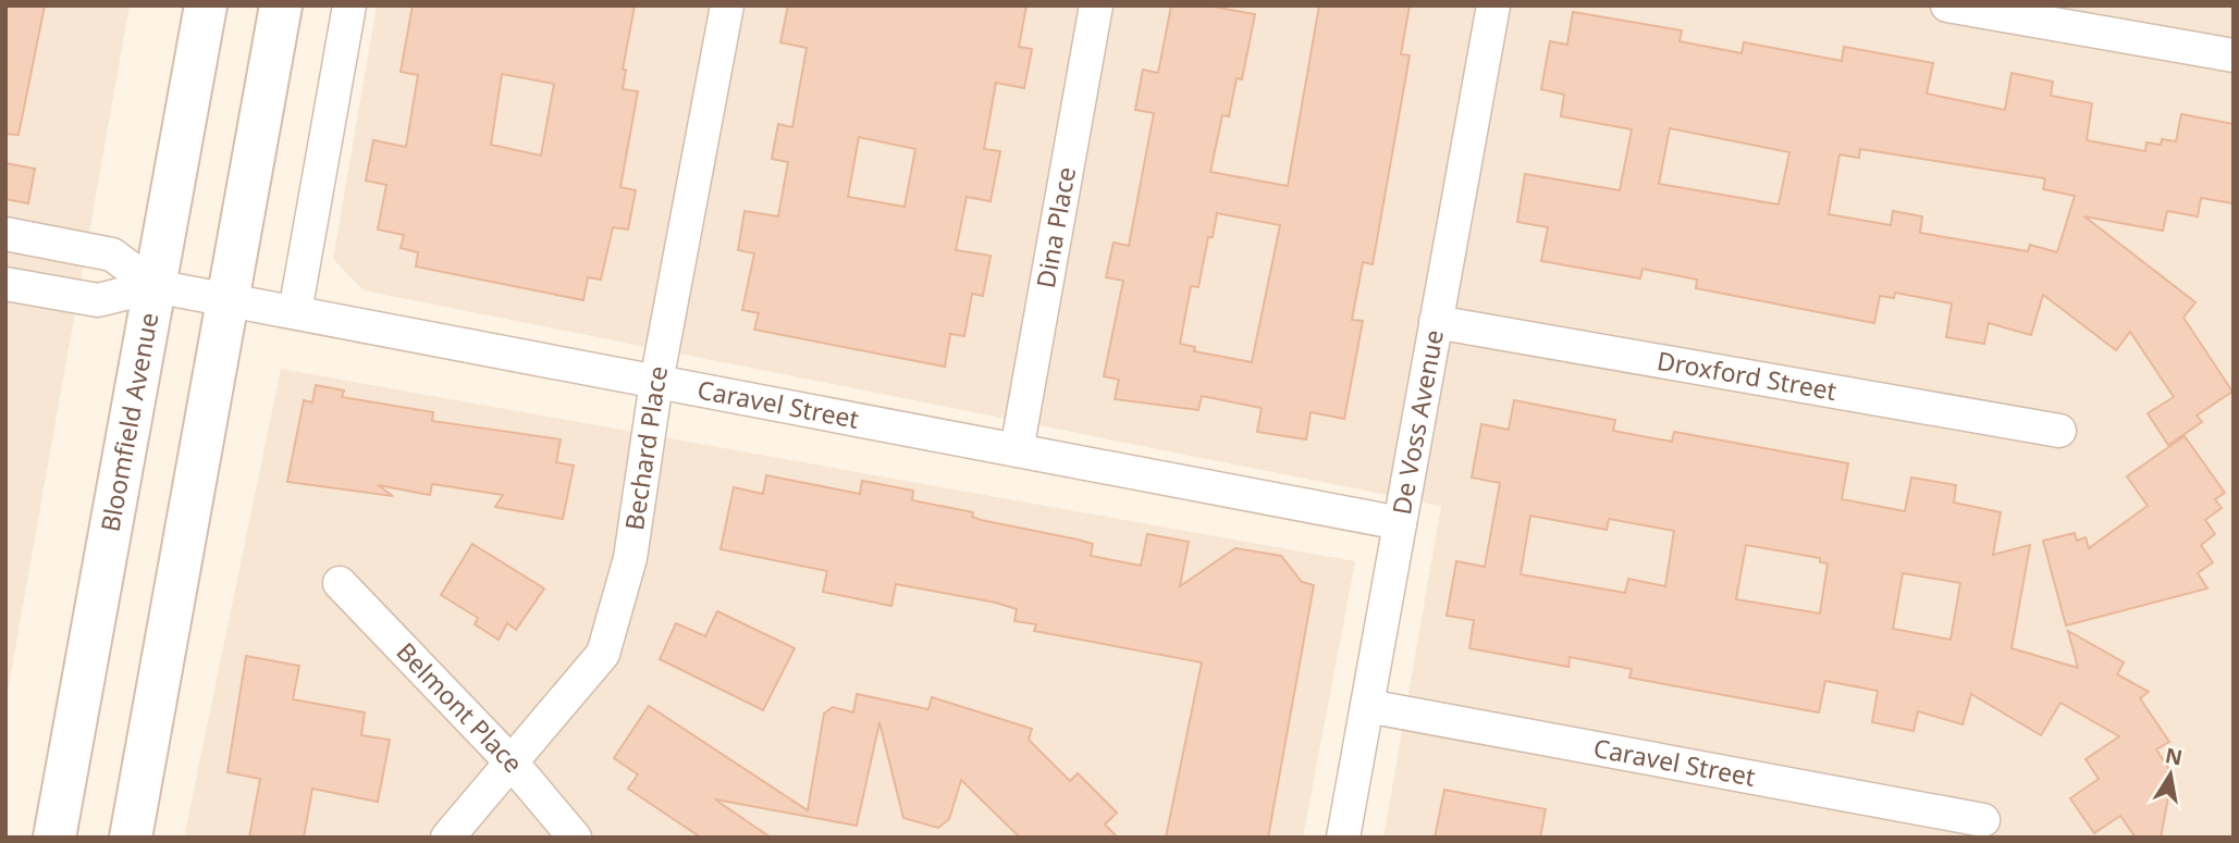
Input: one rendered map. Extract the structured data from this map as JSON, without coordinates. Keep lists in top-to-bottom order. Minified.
{"streets":{"street":["Dina Place","Droxford Street","Caravel Street","Bloomfield Avenue","De Voss Avenue","Bechard Place","Belmont Place"]},"crossings":[["Dina Place","Caravel Street"],["Droxford Street","De Voss Avenue"],["Caravel Street","Bloomfield Avenue"],["Caravel Street","De Voss Avenue"],["Caravel Street","Bechard Place"],["Bechard Place","Belmont Place"]],"north":"top"}
